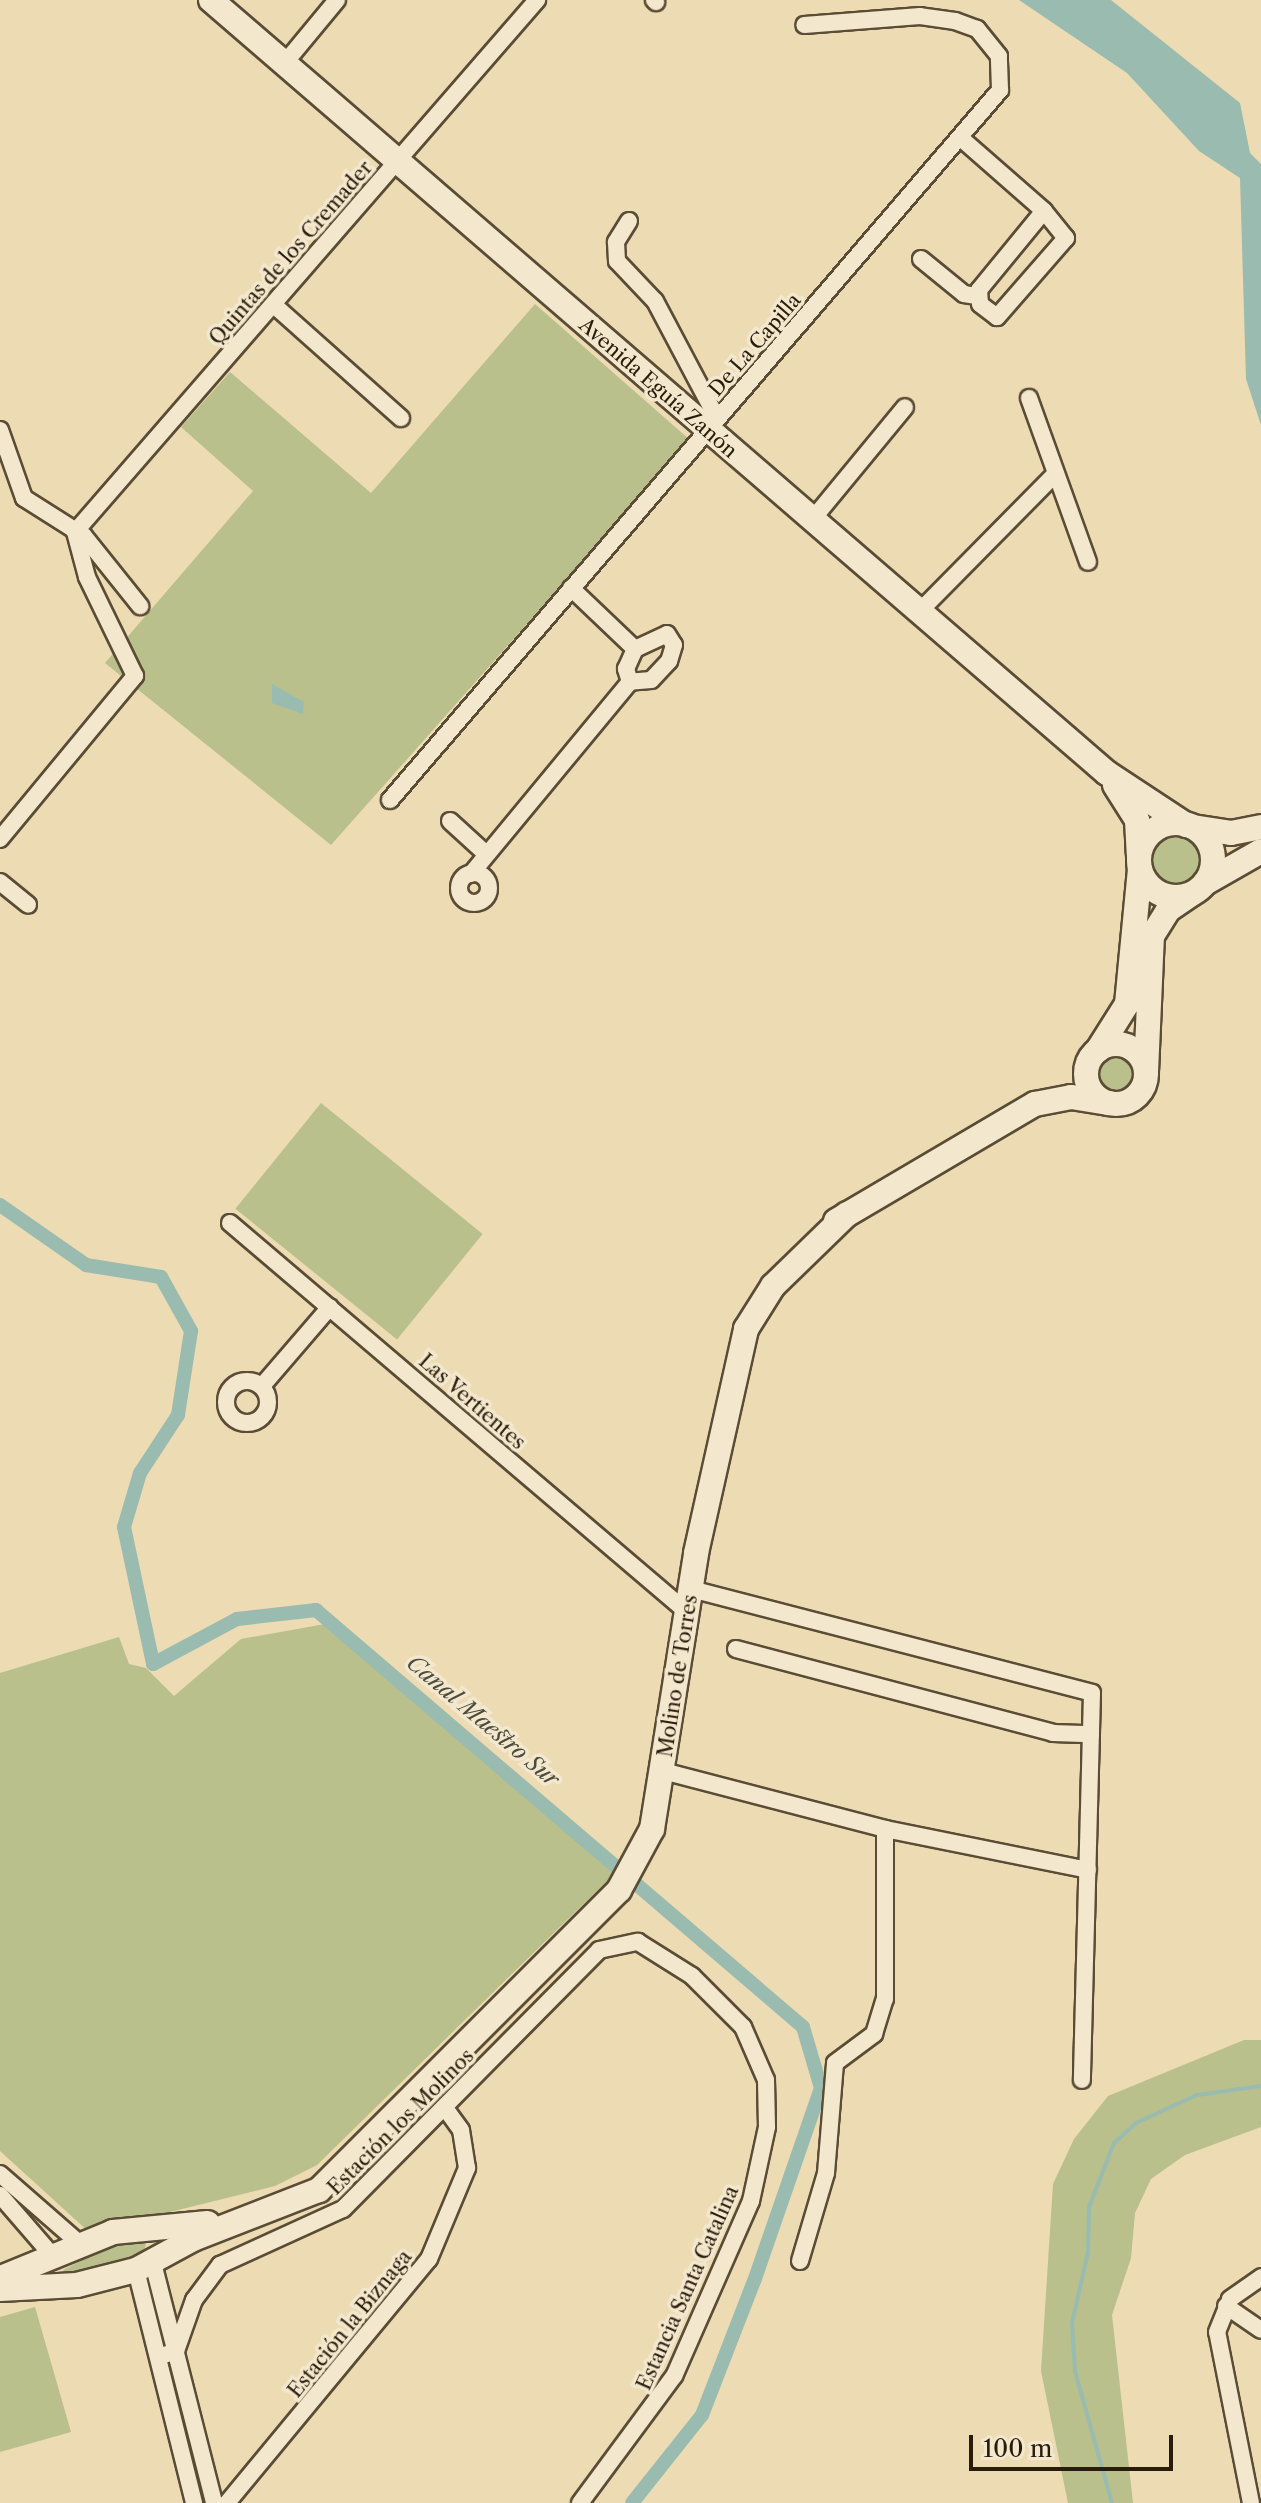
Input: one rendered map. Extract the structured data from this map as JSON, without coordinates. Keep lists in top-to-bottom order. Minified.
{"streets":{"main road":["Avenida Eguía Zanón","Molino de Torres"],"street":["Quintas de los Cremader","De La Capilla","Las Vertientes","Estación los Molinos","Estancia Santa Catalina","Estación la Biznaga"]},"crossings":[["Quintas de los Cremader","Avenida Eguía Zanón"],["De La Capilla","Avenida Eguía Zanón"],["Avenida Eguía Zanón","Molino de Torres"],["Las Vertientes","Molino de Torres"],["Estación los Molinos","Estancia Santa Catalina"],["Estación los Molinos","Estación la Biznaga"]],"water":["Canal Maestro Sur"],"scale_bar":"100 m"}
